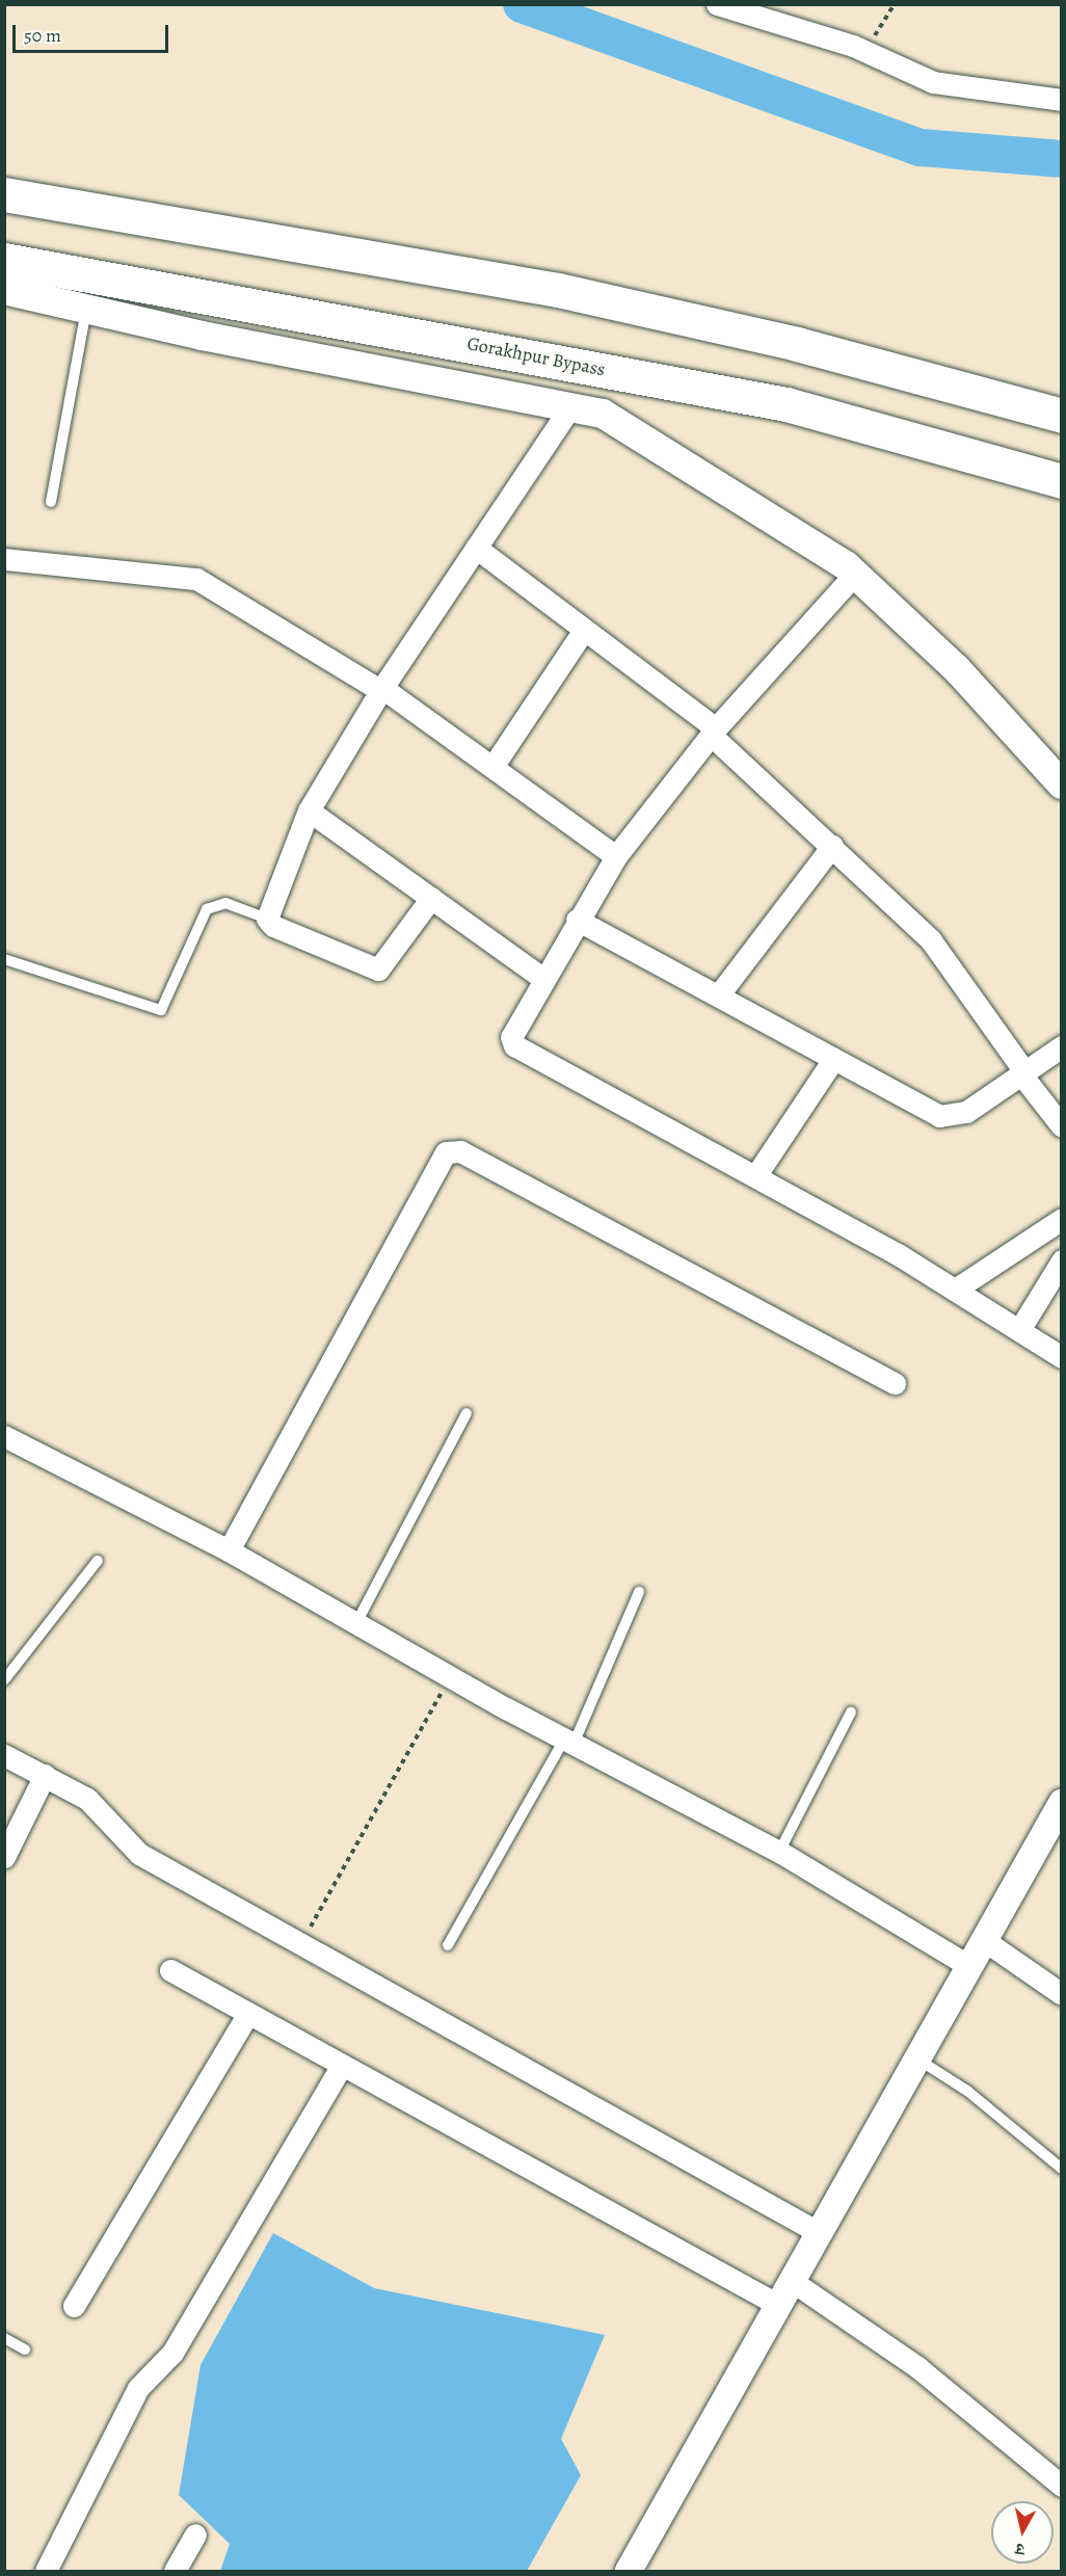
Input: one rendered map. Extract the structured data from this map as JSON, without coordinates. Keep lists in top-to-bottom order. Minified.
{"streets":{"highway":["Gorakhpur Bypass"]},"scale_bar":"50 m","north":"bottom"}
